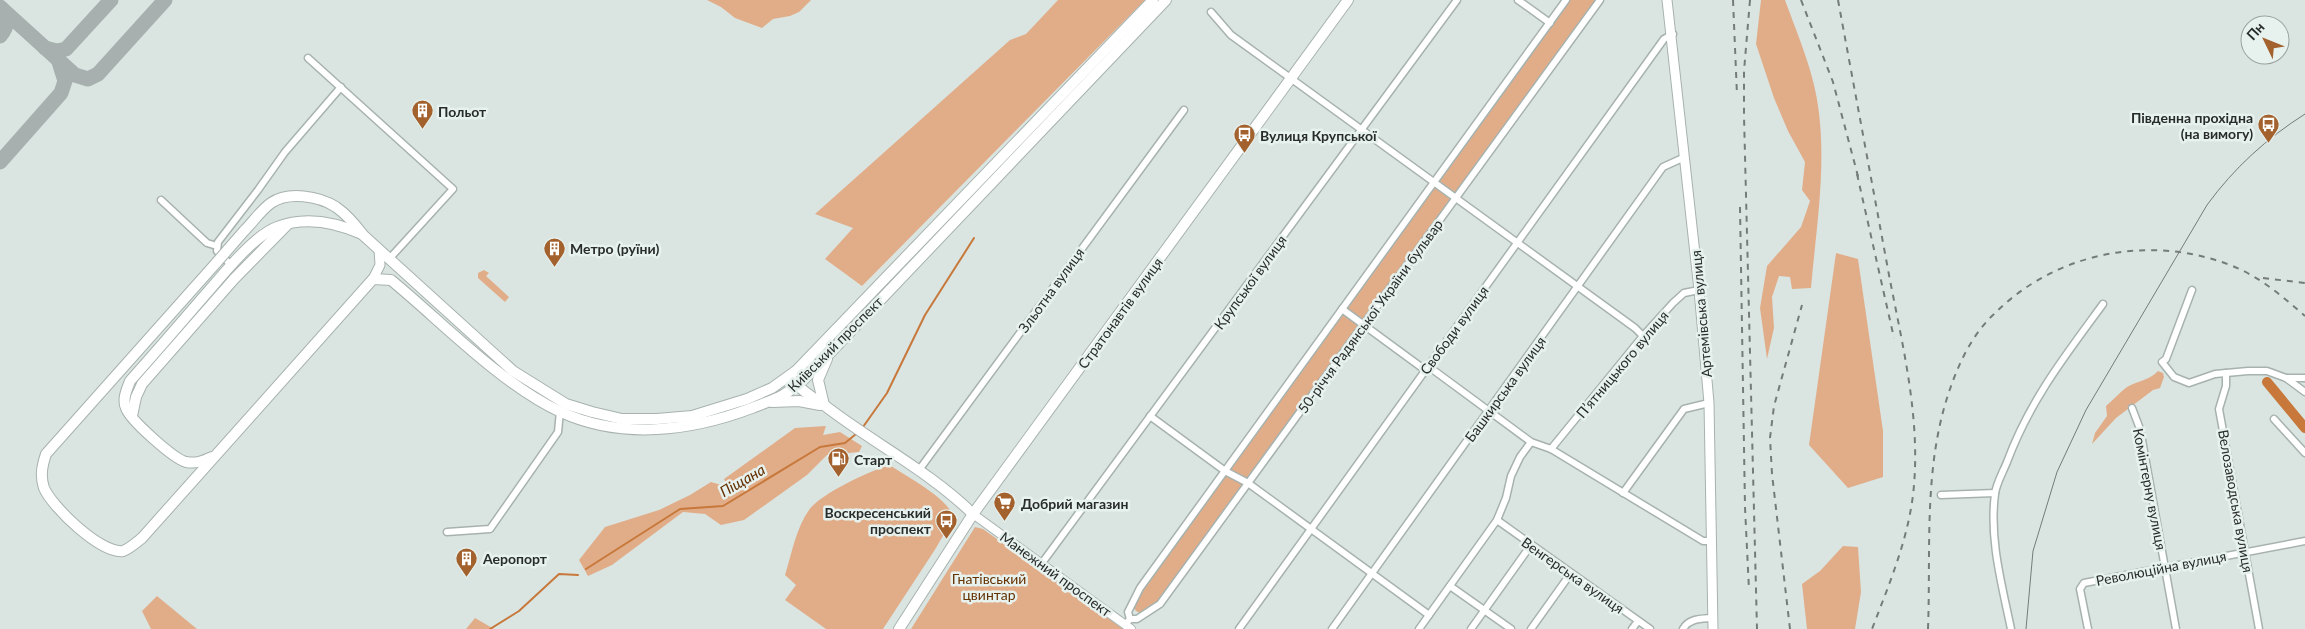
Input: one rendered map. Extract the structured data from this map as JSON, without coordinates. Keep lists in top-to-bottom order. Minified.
{"streets":{"main road":["Стратонавтів вулиця","Артемівська вулиця","Київський проспект","Манежний проспект"],"street":["Крупської вулиця","Зльотна вулиця","50-річчя Радянської України бульвар","Свободи вулиця","П’ятницького вулиця","Башкирська вулиця","Комінтерну вулиця","Велозаводська вулиця","Революційна вулиця","Венгерська вулиця"]},"crossings":[["Крупської вулиця","Манежний проспект"],["Зльотна вулиця","Манежний проспект"],["Стратонавтів вулиця","Манежний проспект"],["Артемівська вулиця","Свободи вулиця"],["Артемівська вулиця","П’ятницького вулиця"],["Артемівська вулиця","Башкирська вулиця"],["50-річчя Радянської України бульвар","Манежний проспект"],["Київський проспект","Манежний проспект"],["Комінтерну вулиця","Революційна вулиця"],["Велозаводська вулиця","Революційна вулиця"]],"water":["Піщана"],"parks":["Гнатівський цвинтар"],"places":{"building":["Польот","Метро (руїни)","Аеропорт"],"bus stop":["Південна прохідна (на вимогу)","Вулиця Крупської","Воскресенський проспект"],"fuel station":["Старт"],"supermarket":["Добрий магазин"]},"north":"top left"}
